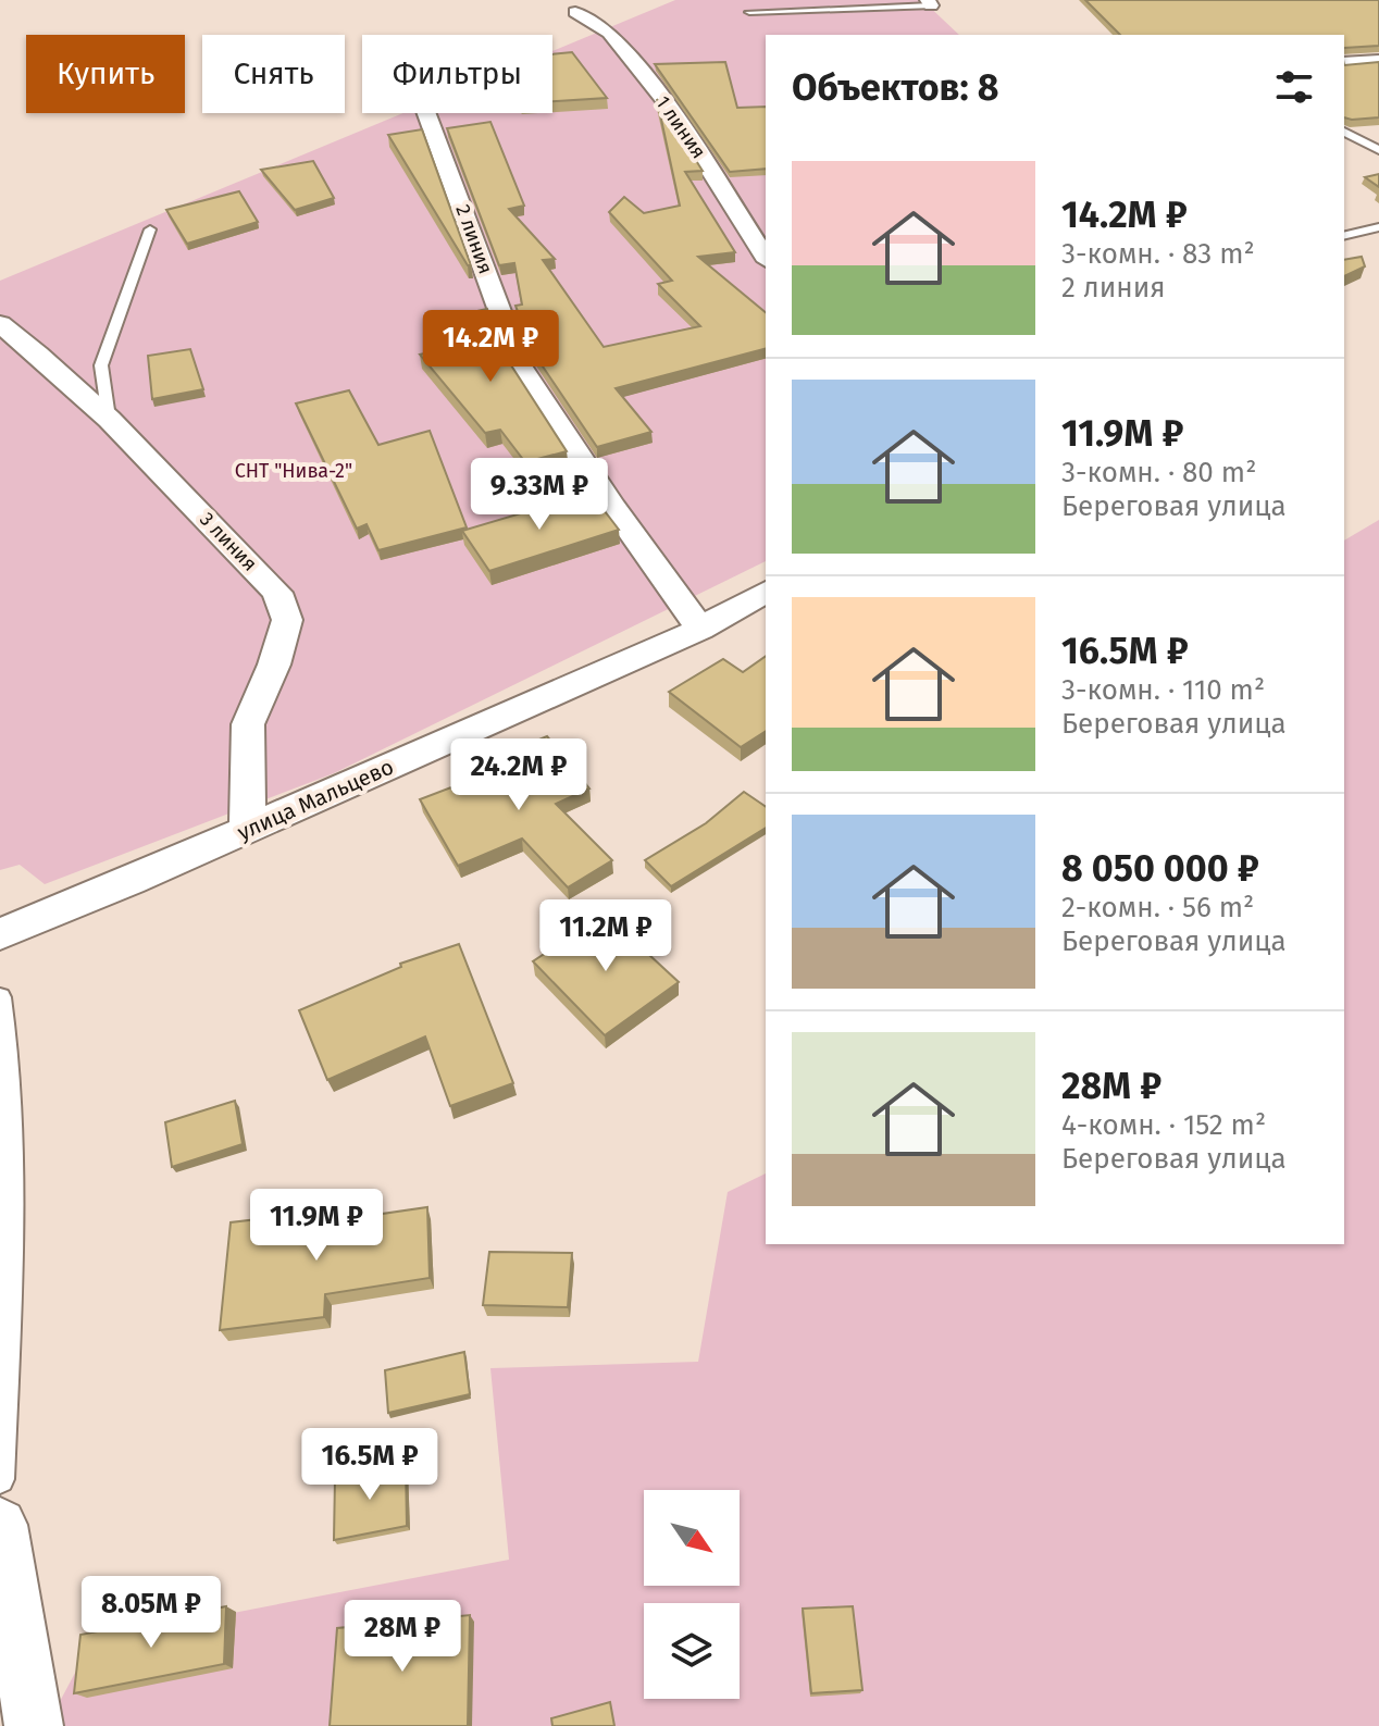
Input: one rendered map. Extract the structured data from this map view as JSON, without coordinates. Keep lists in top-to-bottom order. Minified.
{"streets":{"street":["1 линия","2 линия","3 линия","улица Мальцево"]},"crossings":[["2 линия","улица Мальцево"],["3 линия","улица Мальцево"]],"parks":["СНТ \"Нива-2\""],"north":"bottom right","page":{"chip":["Купить","Снять","Фильтры"],"heading":"Объектов: 8","list":[{"name":"14.2M ₽","note":"3-комн. · 83 m² · 2 линия"},{"name":"11.9M ₽","note":"3-комн. · 80 m² · Береговая улица"},{"name":"16.5M ₽","note":"3-комн. · 110 m² · Береговая улица"},{"name":"8 050 000 ₽","note":"2-комн. · 56 m² · Береговая улица"},{"name":"28M ₽","note":"4-комн. · 152 m² · Береговая улица"}],"price":["14.2M ₽","9.33M ₽","24.2M ₽","11.2M ₽","11.9M ₽","16.5M ₽","8.05M ₽","28M ₽"]}}
